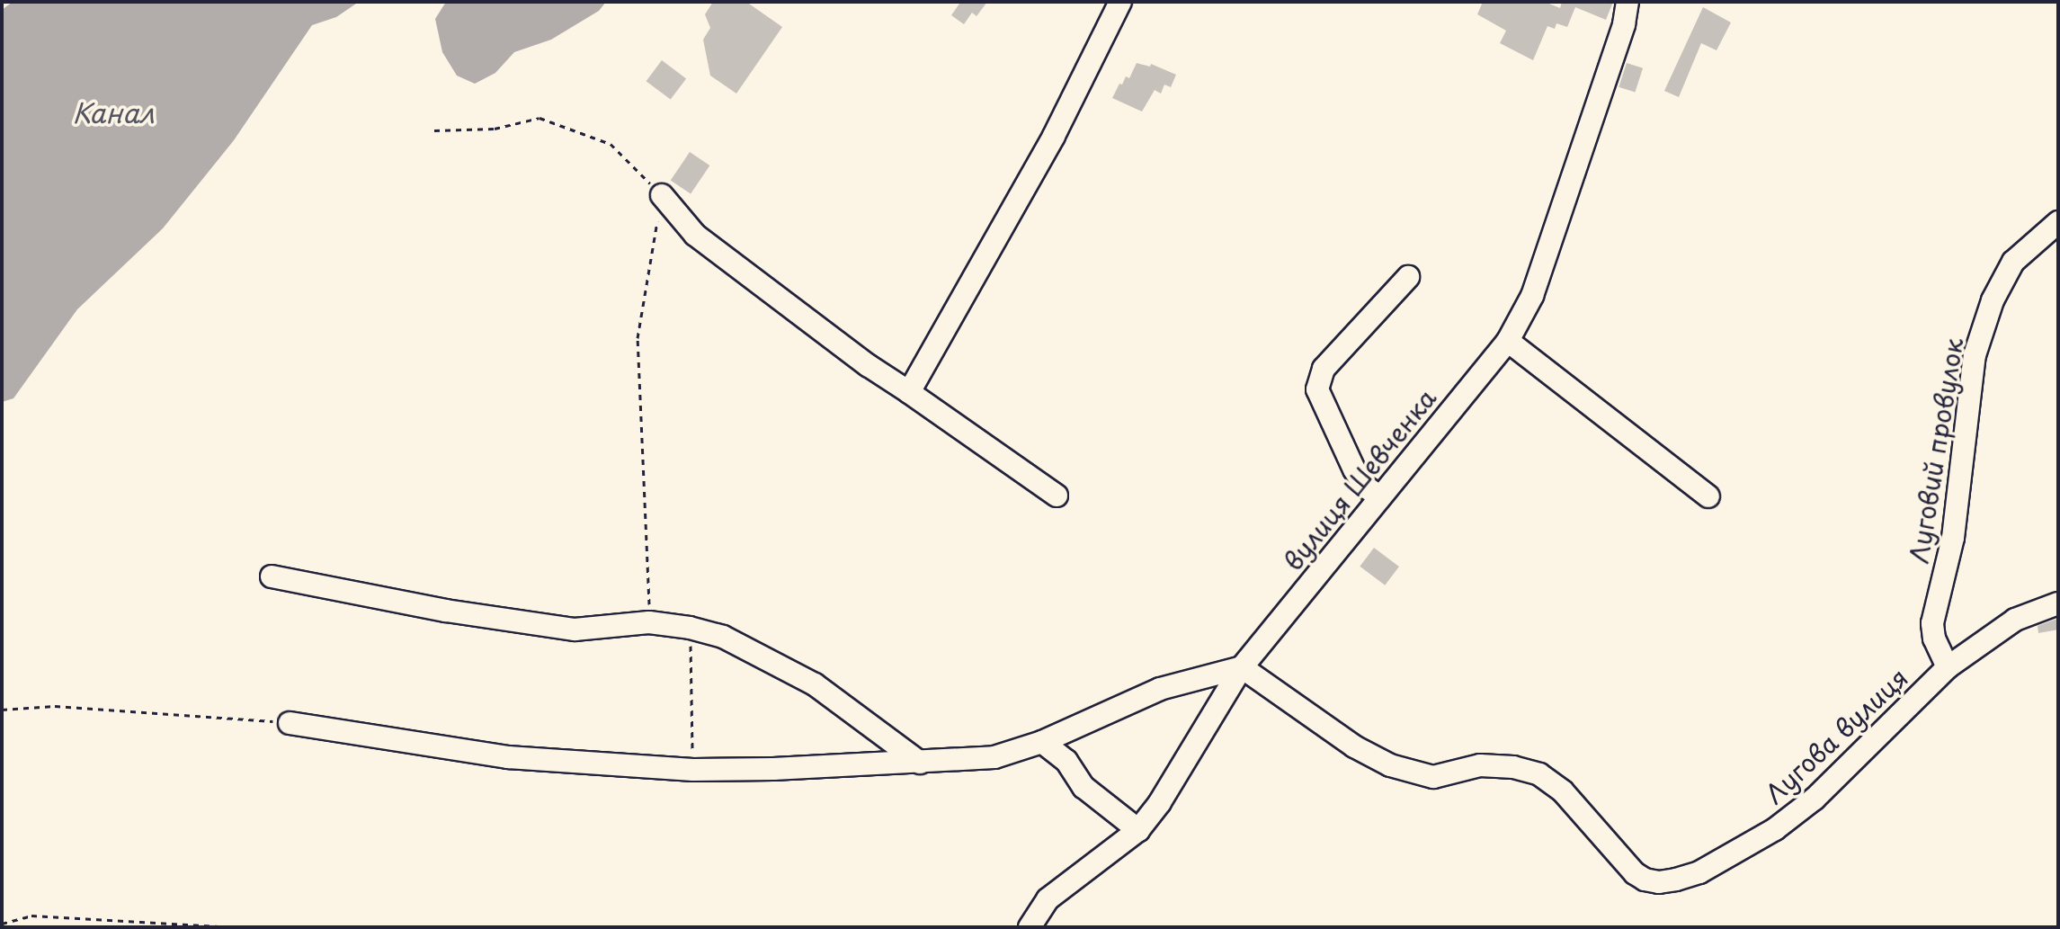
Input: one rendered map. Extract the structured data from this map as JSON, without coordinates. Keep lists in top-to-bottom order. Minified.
{"streets":{"street":["Луговий провулок","вулиця Шевченка","Лугова вулиця"]},"crossings":[["Луговий провулок","Лугова вулиця"],["вулиця Шевченка","Лугова вулиця"]],"water":["Канал"]}
